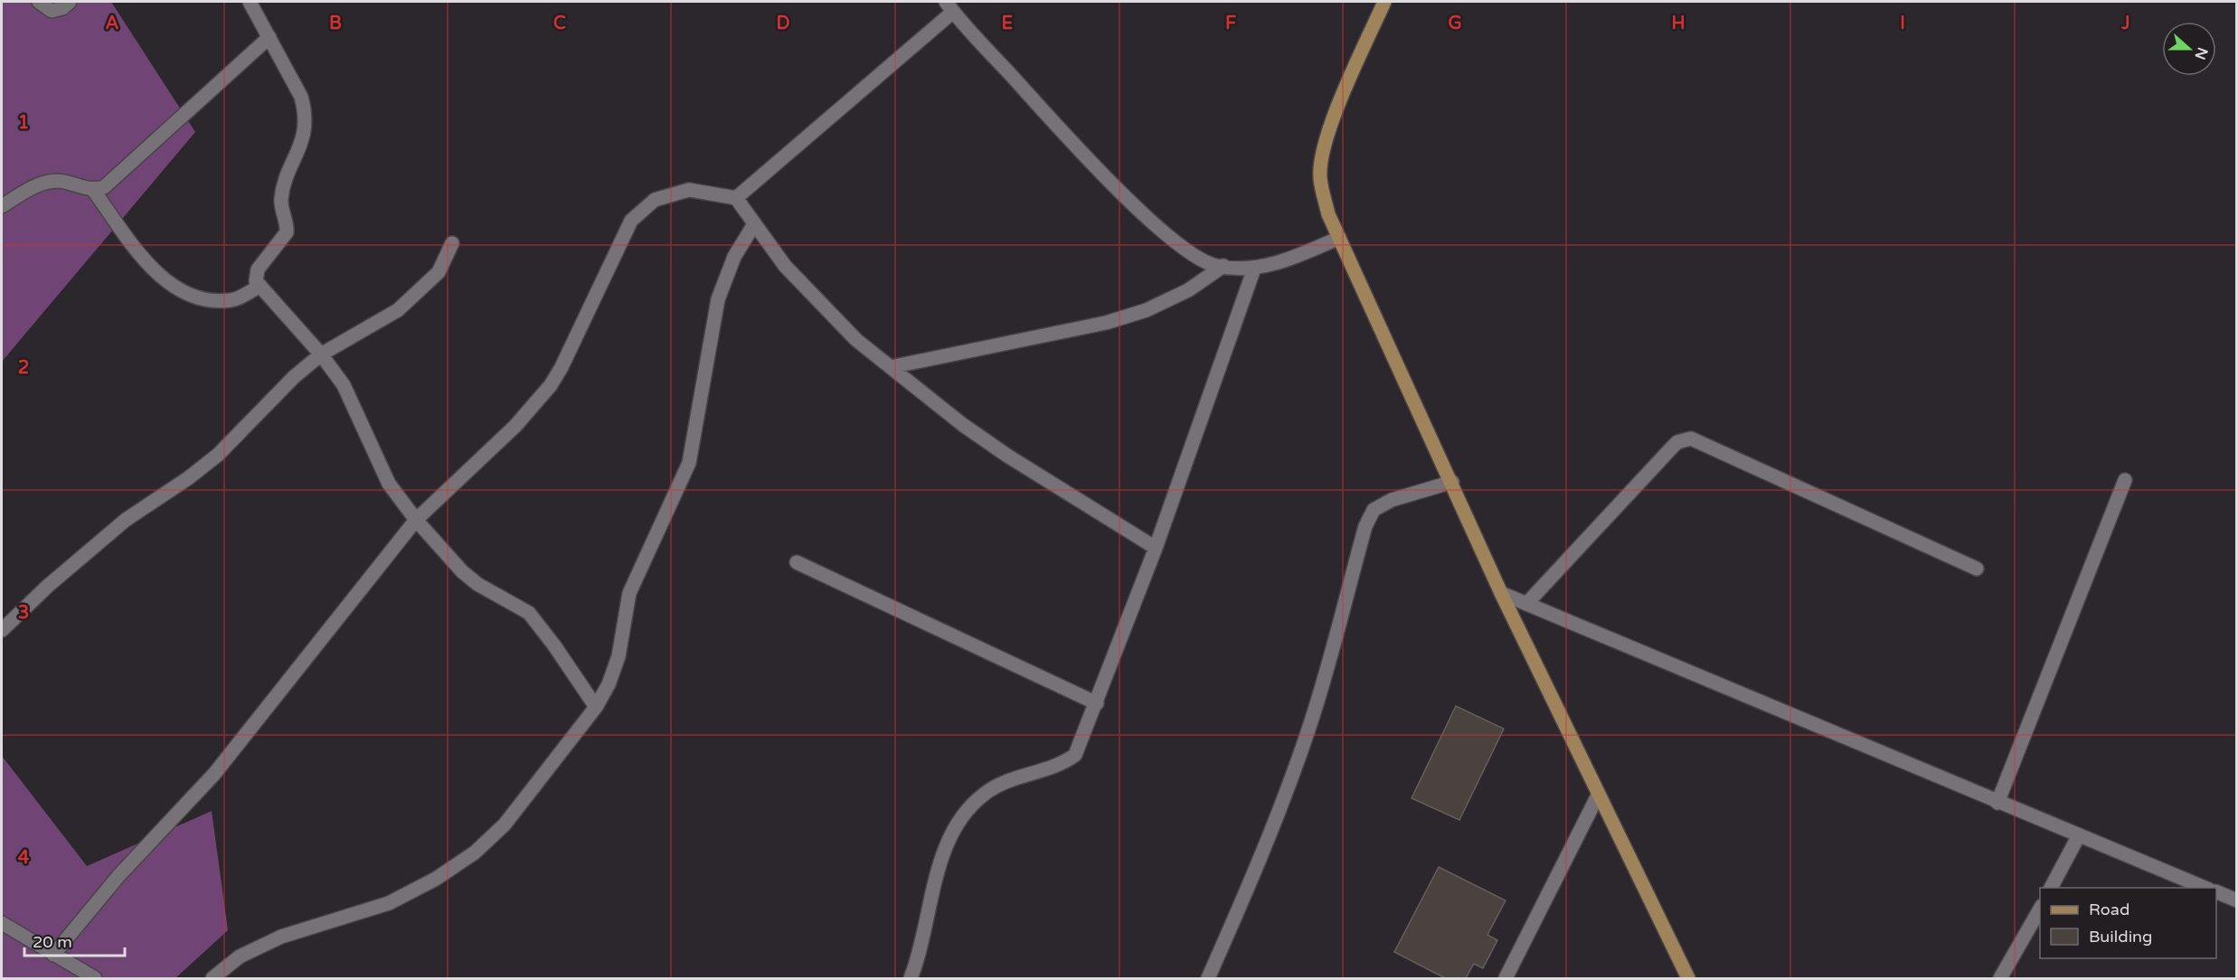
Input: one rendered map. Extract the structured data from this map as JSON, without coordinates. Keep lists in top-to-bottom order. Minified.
{"legend":["Road","Building"],"scale_bar":"20 m","north":"right","grid":{"columns":["A","B","C","D","E","F","G","H","I","J"],"rows":["1","2","3","4"]}}
